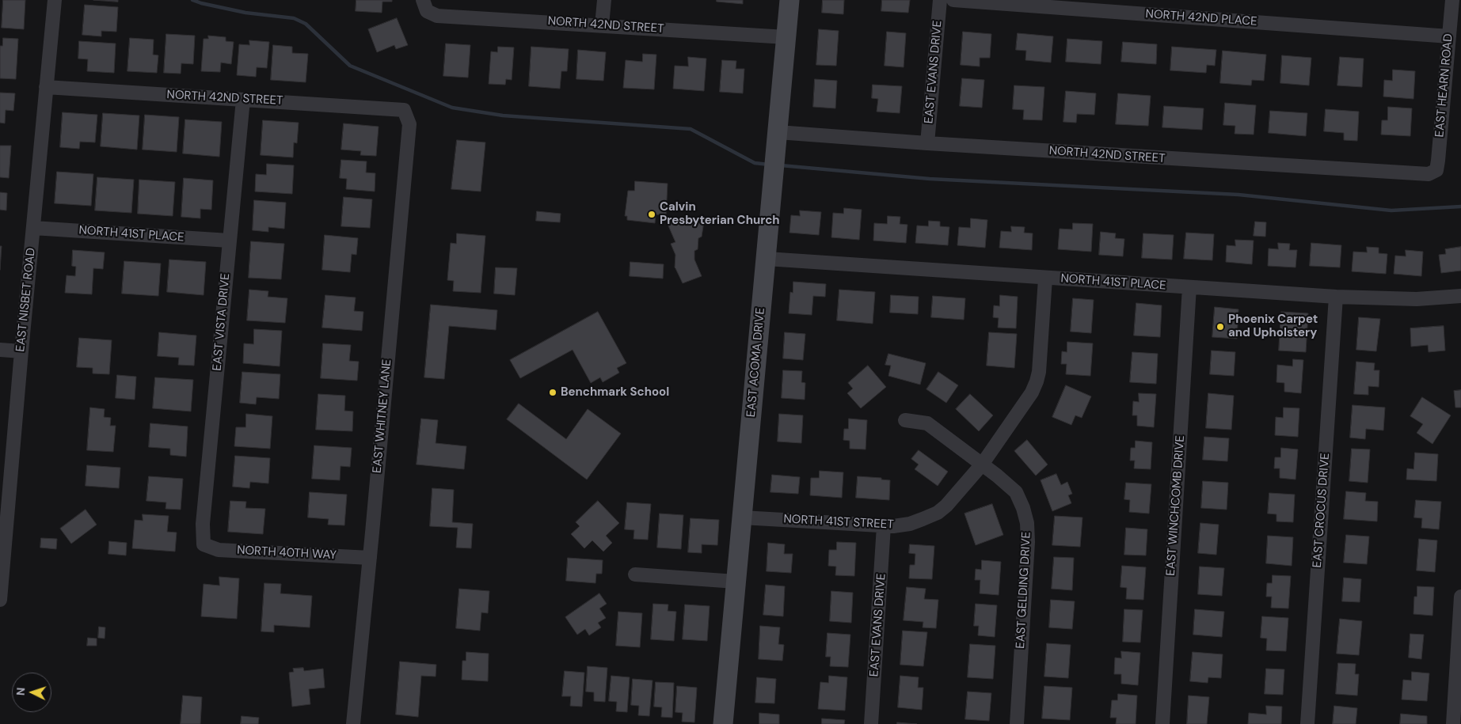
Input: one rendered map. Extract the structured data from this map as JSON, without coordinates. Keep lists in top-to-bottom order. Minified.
{"streets":{"street":["NORTH 42ND PLACE","NORTH 42ND STREET","EAST EVANS DRIVE","EAST HEARN ROAD","NORTH 41ST PLACE","EAST NISBET ROAD","EAST VISTA DRIVE","EAST ACOMA DRIVE","EAST WHITNEY LANE","EAST WINCHCOMB DRIVE","EAST CROCUS DRIVE","NORTH 41ST STREET","NORTH 40TH WAY","EAST GELDING DRIVE"]},"crossings":[["NORTH 42ND PLACE","EAST HEARN ROAD"],["NORTH 42ND STREET","EAST EVANS DRIVE"],["NORTH 42ND STREET","EAST HEARN ROAD"],["NORTH 42ND STREET","EAST NISBET ROAD"],["NORTH 42ND STREET","EAST VISTA DRIVE"],["NORTH 42ND STREET","EAST ACOMA DRIVE"],["NORTH 42ND STREET","EAST WHITNEY LANE"],["EAST EVANS DRIVE","NORTH 41ST STREET"],["NORTH 41ST PLACE","EAST NISBET ROAD"],["NORTH 41ST PLACE","EAST VISTA DRIVE"],["NORTH 41ST PLACE","EAST ACOMA DRIVE"],["NORTH 41ST PLACE","EAST WINCHCOMB DRIVE"],["NORTH 41ST PLACE","EAST CROCUS DRIVE"],["EAST VISTA DRIVE","NORTH 40TH WAY"],["EAST ACOMA DRIVE","NORTH 41ST STREET"],["EAST WHITNEY LANE","NORTH 40TH WAY"],["NORTH 41ST STREET","EAST GELDING DRIVE"]],"places":["Calvin Presbyterian Church","Phoenix Carpet and Upholstery","Benchmark School"],"north":"left"}
